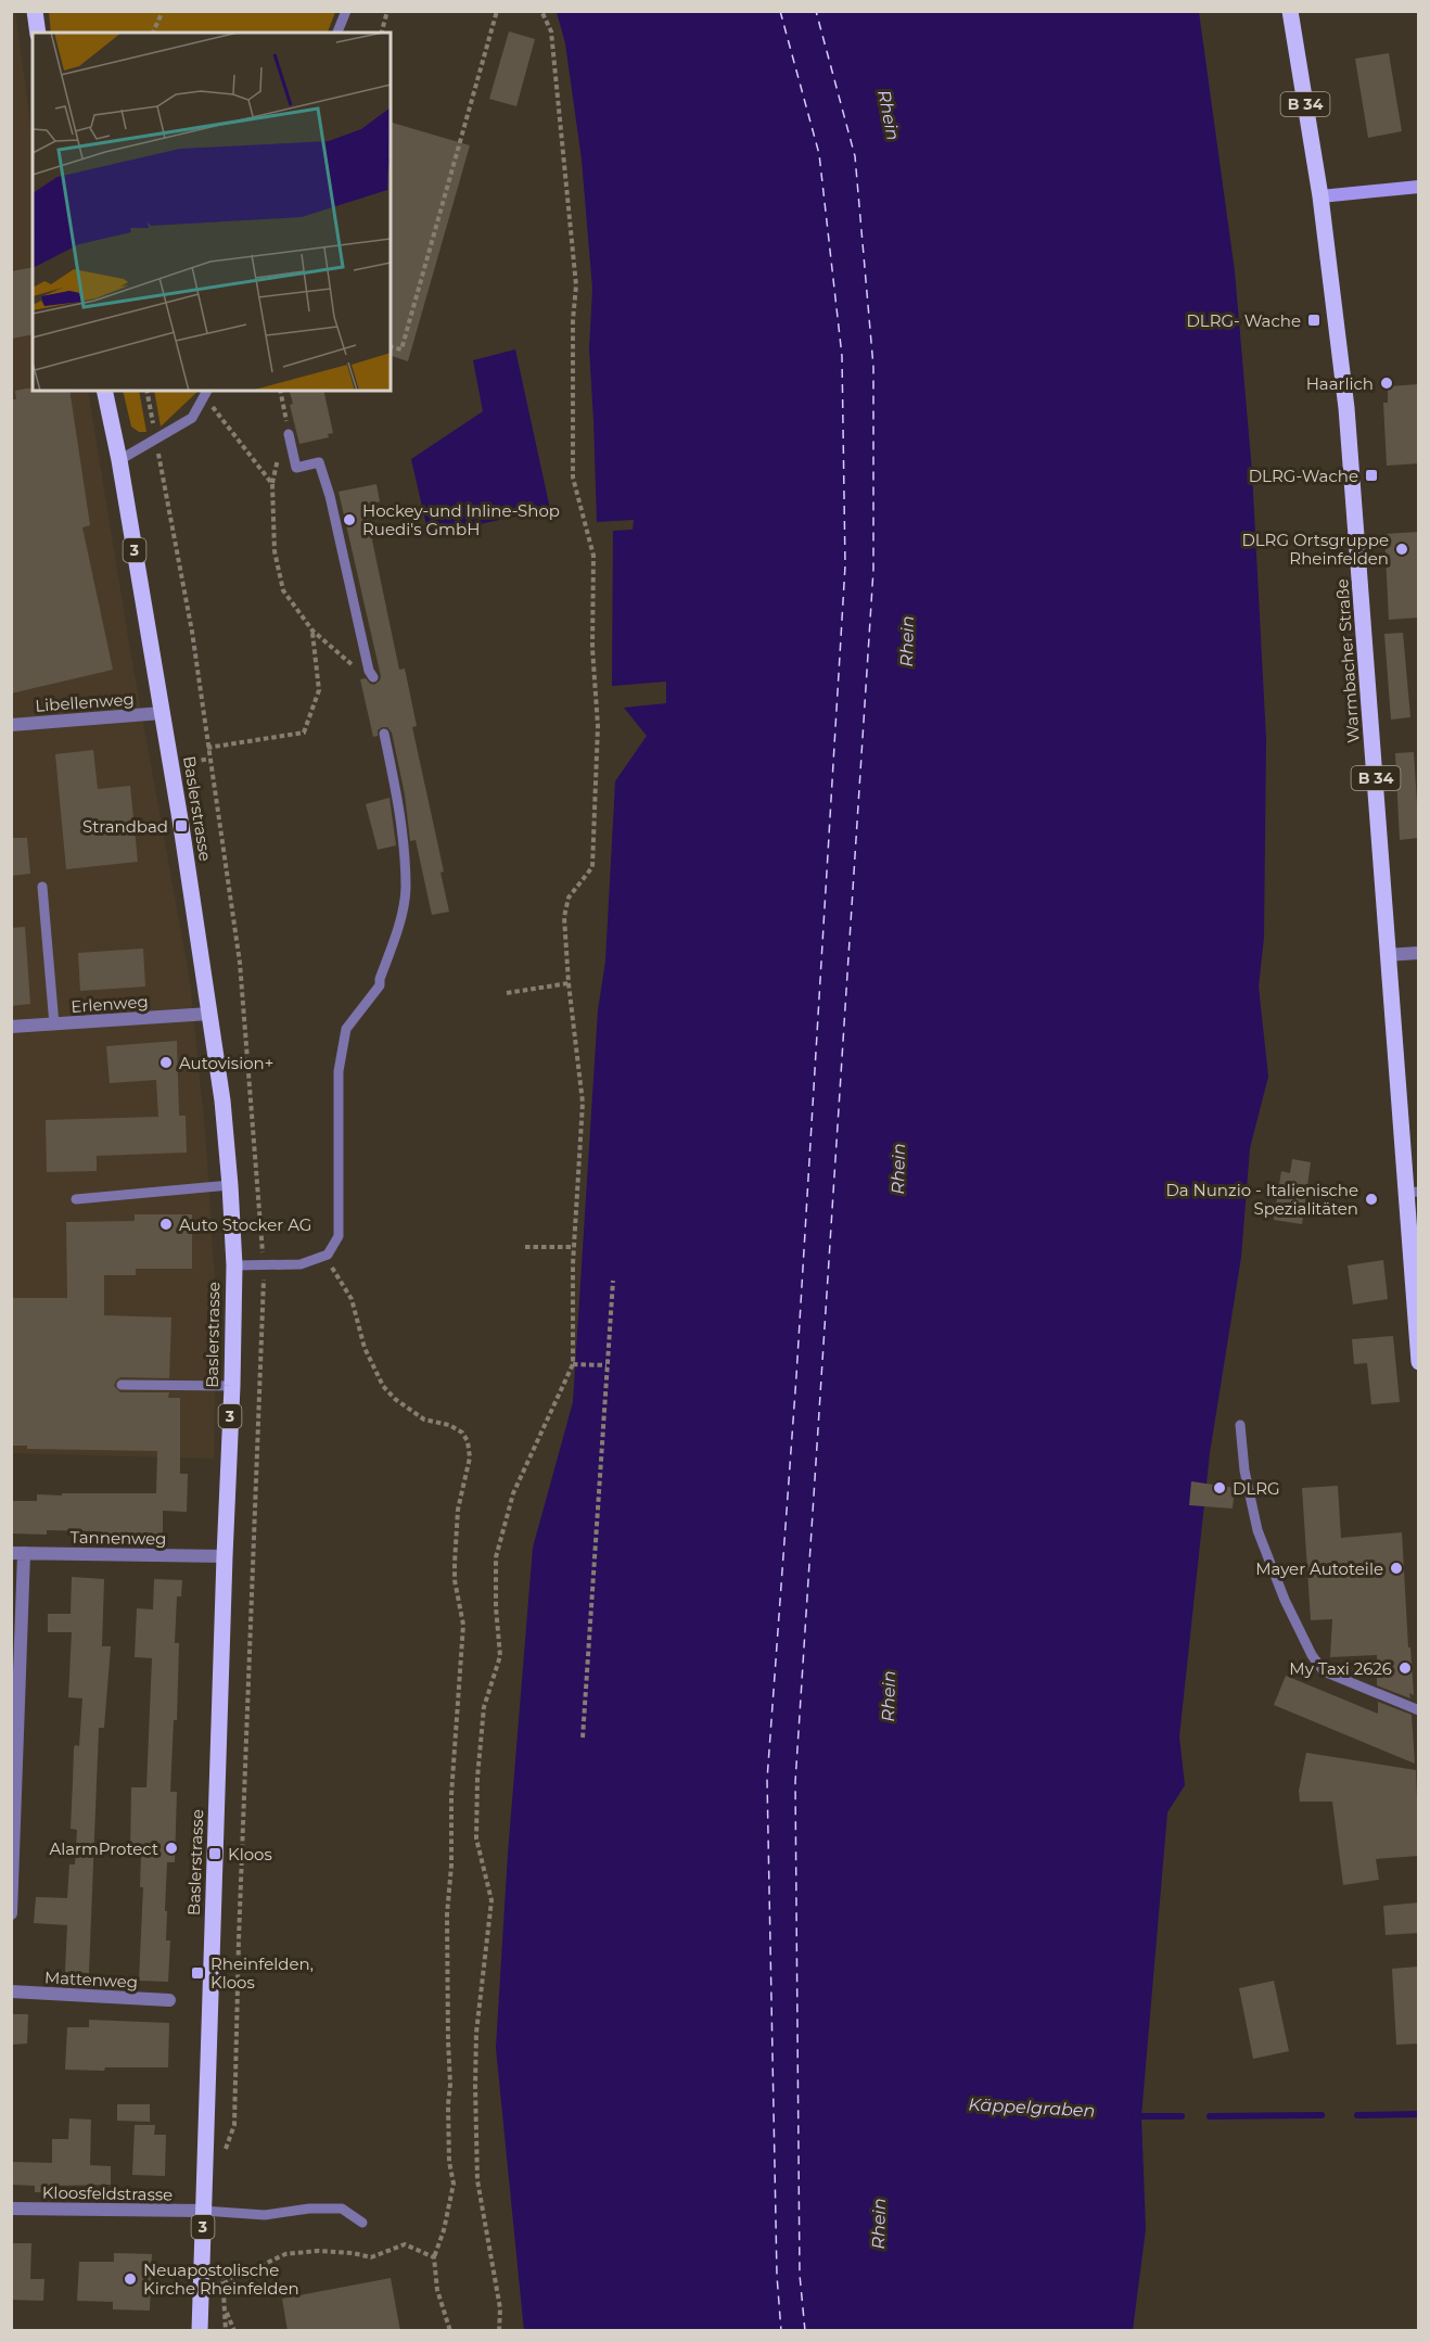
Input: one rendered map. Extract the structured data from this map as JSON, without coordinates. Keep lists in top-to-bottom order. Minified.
{"streets":{"main road":["B 34","3","Warmbacher Straße","Baslerstrasse"],"street":["Libellenweg","Erlenweg","Tannenweg","Mattenweg","Kloosfeldstrasse"]},"crossings":[["Libellenweg","Baslerstrasse"],["Baslerstrasse","Erlenweg"],["Baslerstrasse","Tannenweg"],["Baslerstrasse","Kloosfeldstrasse"]],"water":["Rhein","Käppelgraben"],"places":{"transit":["DLRG- Wache","DLRG-Wache","Strandbad","Kloos","Rheinfelden, Kloos"],"other":["Haarlich","Hockey-und Inline-Shop Ruedi's GmbH","DLRG Ortsgruppe Rheinfelden","Autovision+","Da Nunzio - Italienische Spezialitäten","Auto Stocker AG","DLRG","Mayer Autoteile","My Taxi 2626","AlarmProtect","Neuapostolische Kirche Rheinfelden"]}}
